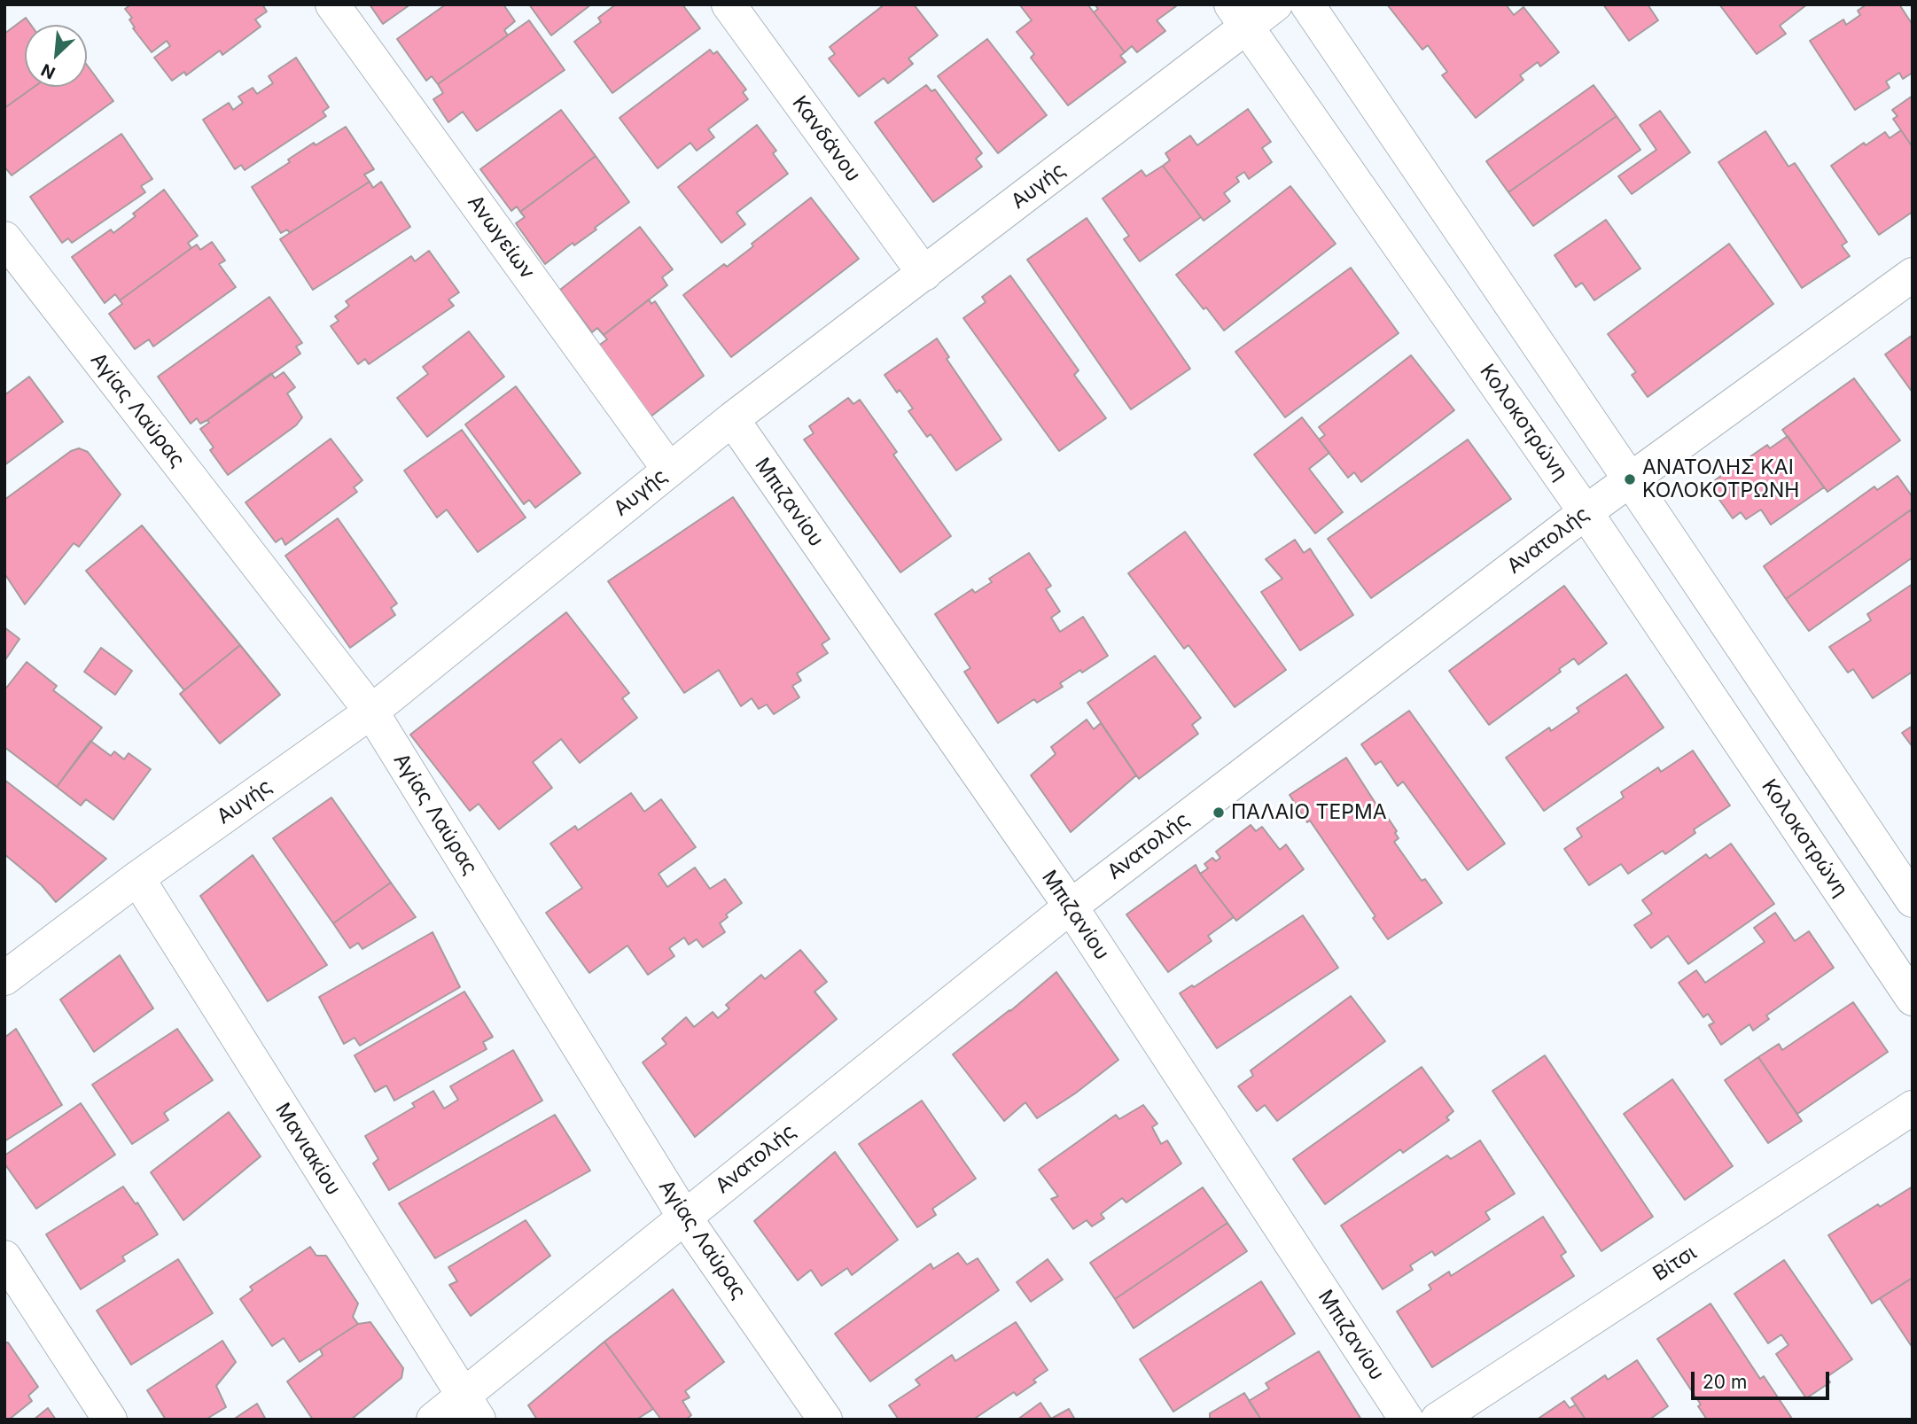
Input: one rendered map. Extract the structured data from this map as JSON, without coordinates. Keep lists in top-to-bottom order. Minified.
{"streets":{"street":["Κανδάνου","Αυγής","Ανωγείων","Αγίας Λαύρας","Κολοκοτρώνη","Μπιζανίου","Ανατολής","Μανιακίου","Βίτσι"]},"crossings":[["Κανδάνου","Αυγής"],["Αυγής","Ανωγείων"],["Αυγής","Αγίας Λαύρας"],["Αυγής","Κολοκοτρώνη"],["Αυγής","Μπιζανίου"],["Αυγής","Μανιακίου"],["Αγίας Λαύρας","Ανατολής"],["Κολοκοτρώνη","Ανατολής"],["Μπιζανίου","Ανατολής"],["Ανατολής","Μανιακίου"]],"places":["ΑΝΑΤΟΛΗΣ ΚΑΙ ΚΟΛΟΚΟΤΡΩΝΗ","ΠΑΛΑΙΟ ΤΕΡΜΑ"],"scale_bar":"20 m","north":"bottom left"}
